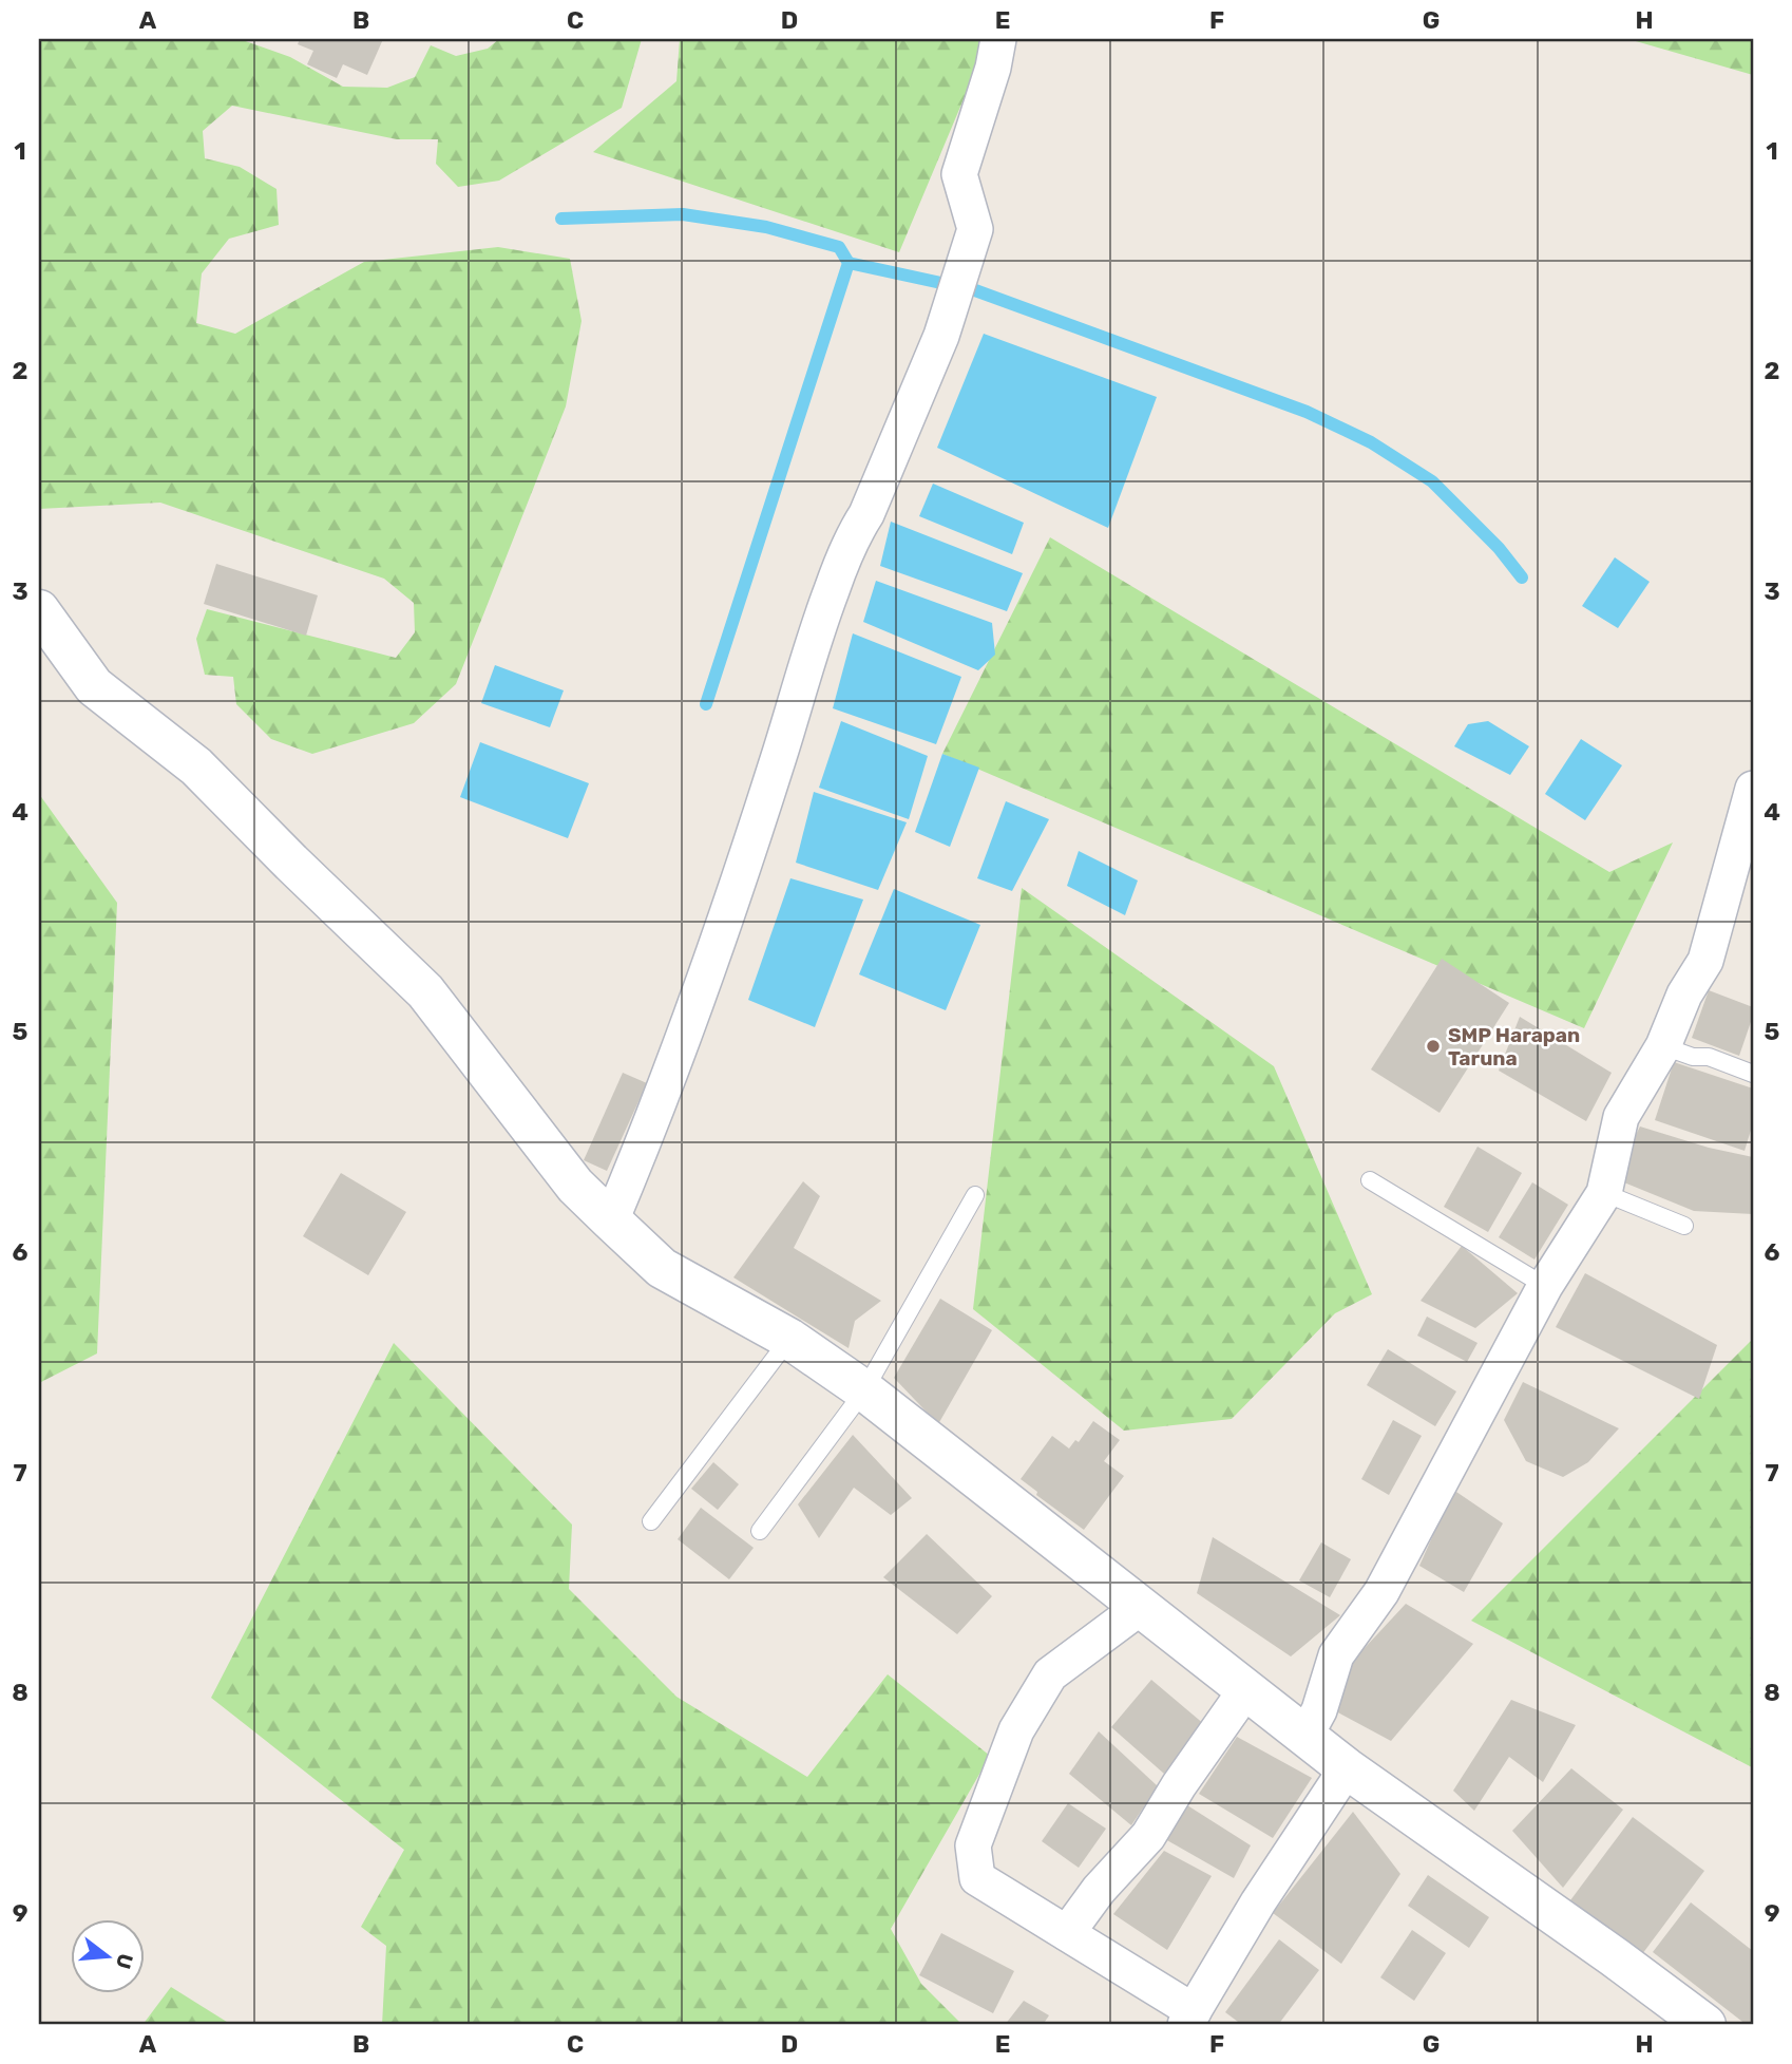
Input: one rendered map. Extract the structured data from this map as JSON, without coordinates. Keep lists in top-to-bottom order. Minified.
{"places":["SMP Harapan Taruna"],"north":"right","grid":{"columns":["A","B","C","D","E","F","G","H"],"rows":["1","2","3","4","5","6","7","8","9"]}}
